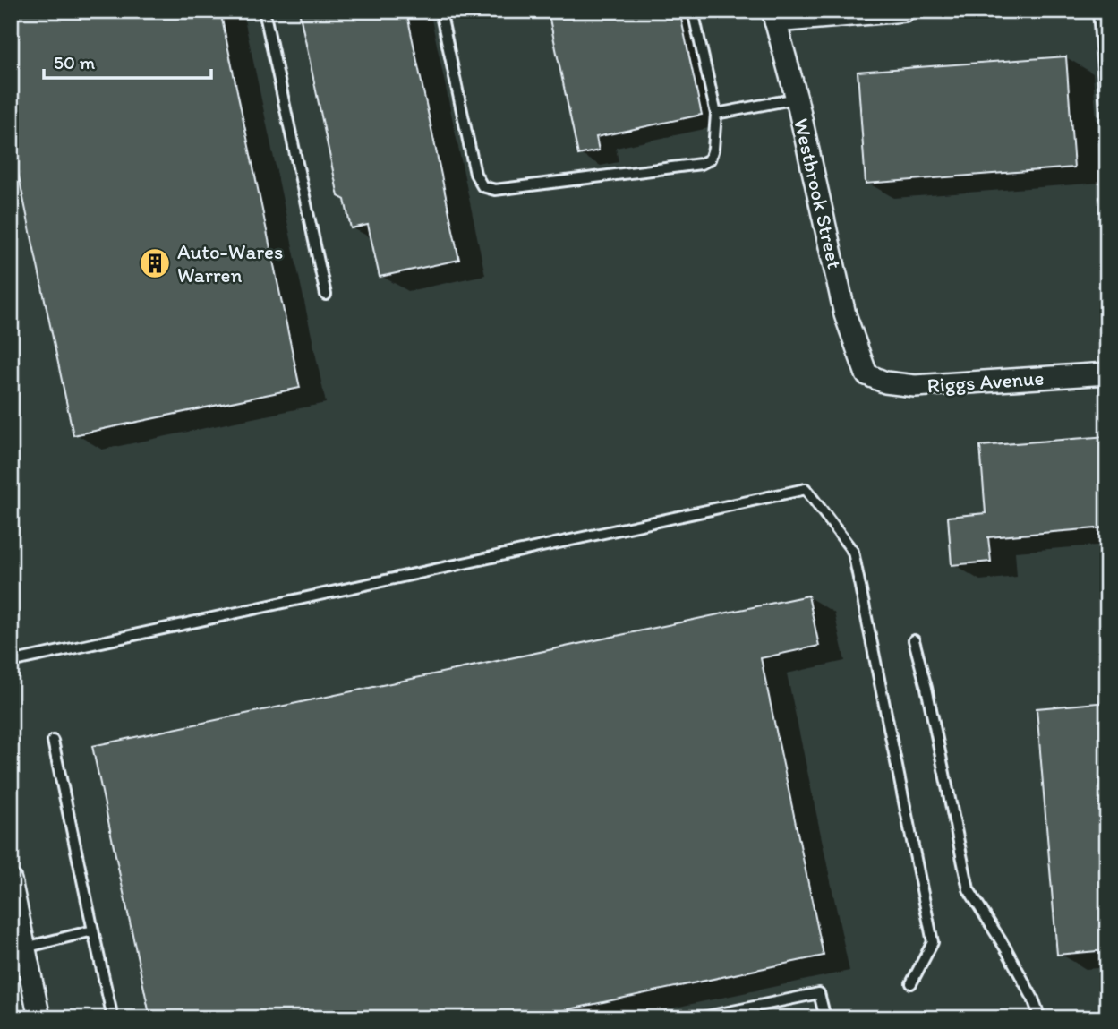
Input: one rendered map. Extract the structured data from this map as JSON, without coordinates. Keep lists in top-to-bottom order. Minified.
{"streets":{"street":["Westbrook Street","Riggs Avenue"]},"crossings":[["Westbrook Street","Riggs Avenue"]],"places":{"building":["Auto-Wares Warren"]},"scale_bar":"50 m"}
